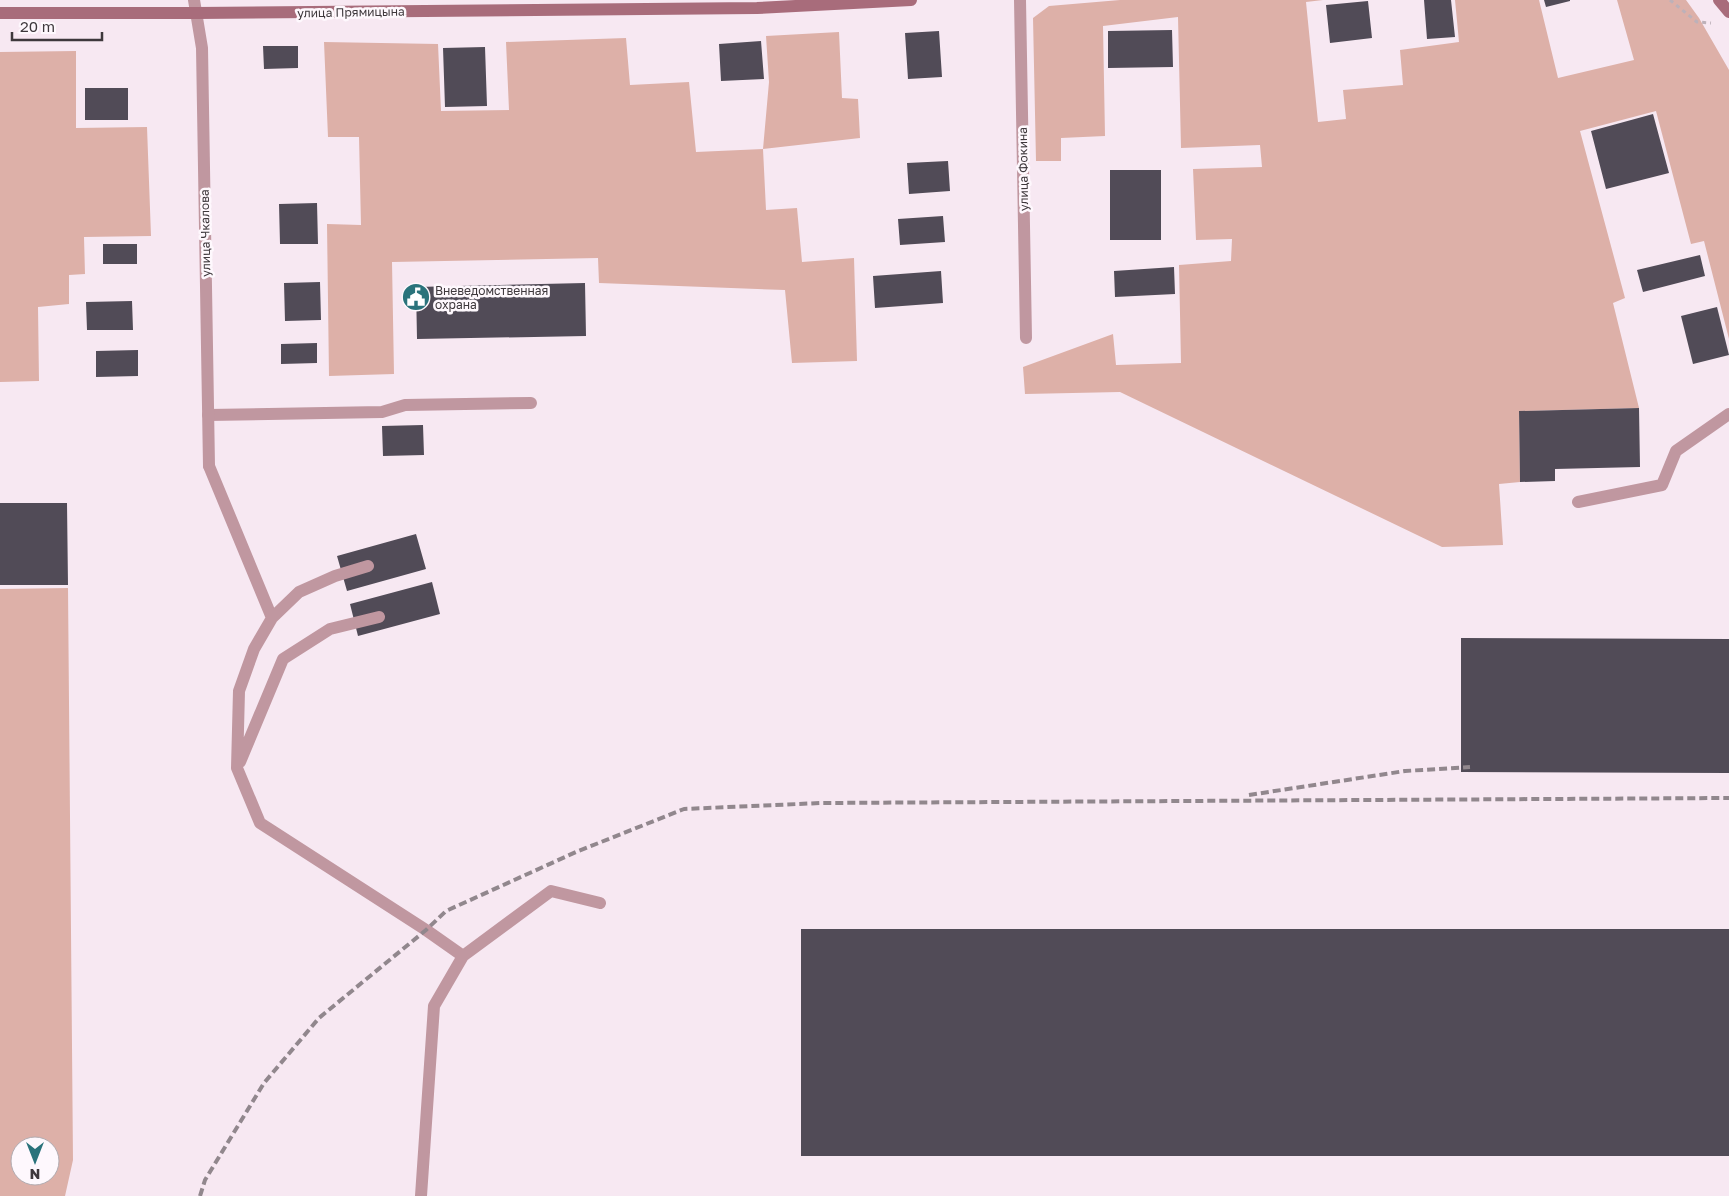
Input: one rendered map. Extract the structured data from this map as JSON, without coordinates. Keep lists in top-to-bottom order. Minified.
{"streets":{"street":["улица Прямицына","улица Фокина","улица Чкалова"]},"crossings":[["улица Прямицына","улица Чкалова"]],"places":{"public building":["Вневедомственная охрана"]},"scale_bar":"20 m","north":"bottom"}
